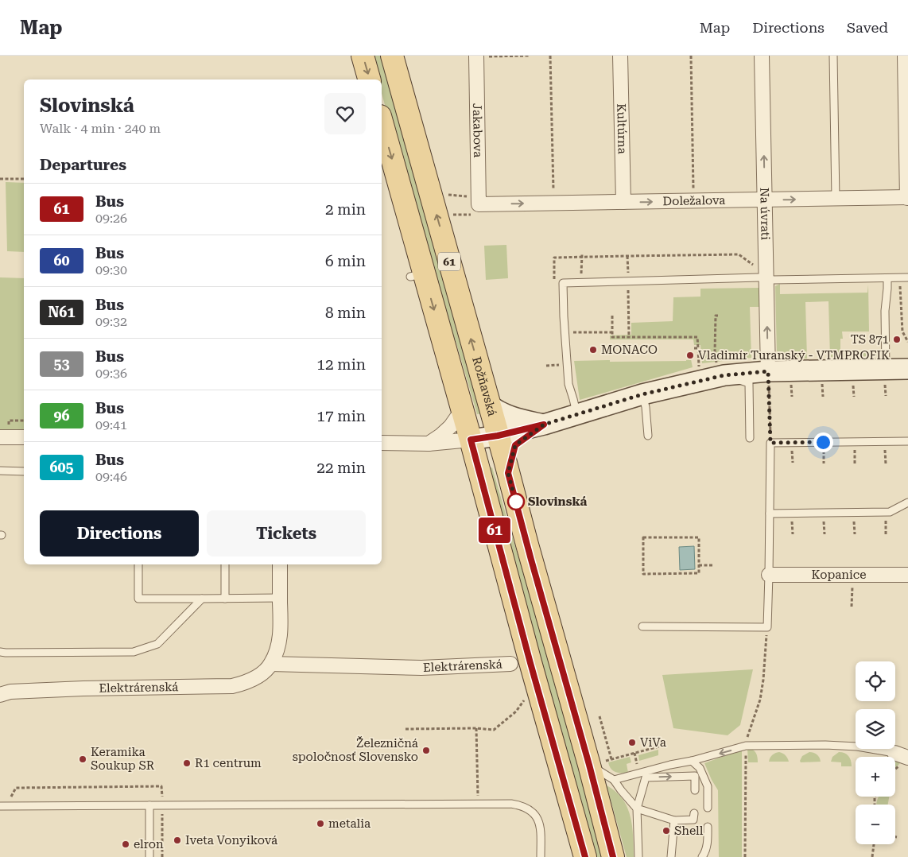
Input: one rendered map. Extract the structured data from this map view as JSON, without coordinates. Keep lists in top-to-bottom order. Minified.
{"streets":{"main road":["61","Rožňavská"],"street":["Kultúrna","Jakabova","Doležalova","Na úvrati","Kopanice","Elektrárenská"]},"crossings":[["Kultúrna","Doležalova"],["Jakabova","Doležalova"],["Doležalova","Na úvrati"]],"one_way":["Doležalova","Na úvrati"],"places":["TS 871","MONACO","Vladimír Turanský - VTMPROFIK","Slovinská","ViVa","Železničná spoločnosť Slovensko","Keramika Soukup SR","R1 centrum","metalia","Shell","Iveta Vonyiková","elron"],"lines":["bus line 61"],"page":{"header":"Map","nav":["Map","Directions","Saved"],"on_map":"61","heading":[["Slovinská","Walk · 4 min · 240 m"],"Departures"],"list":[{"mark":"61","name":"Bus","note":"09:26","value":"2 min"},{"mark":"60","name":"Bus","note":"09:30","value":"6 min"},{"mark":"N61","name":"Bus","note":"09:32","value":"8 min"},{"mark":"53","name":"Bus","note":"09:36","value":"12 min"},{"mark":"96","name":"Bus","note":"09:41","value":"17 min"},{"mark":"605","name":"Bus","note":"09:46","value":"22 min"}],"buttons":["Directions","Tickets"],"map_buttons":["+","−"]}}
